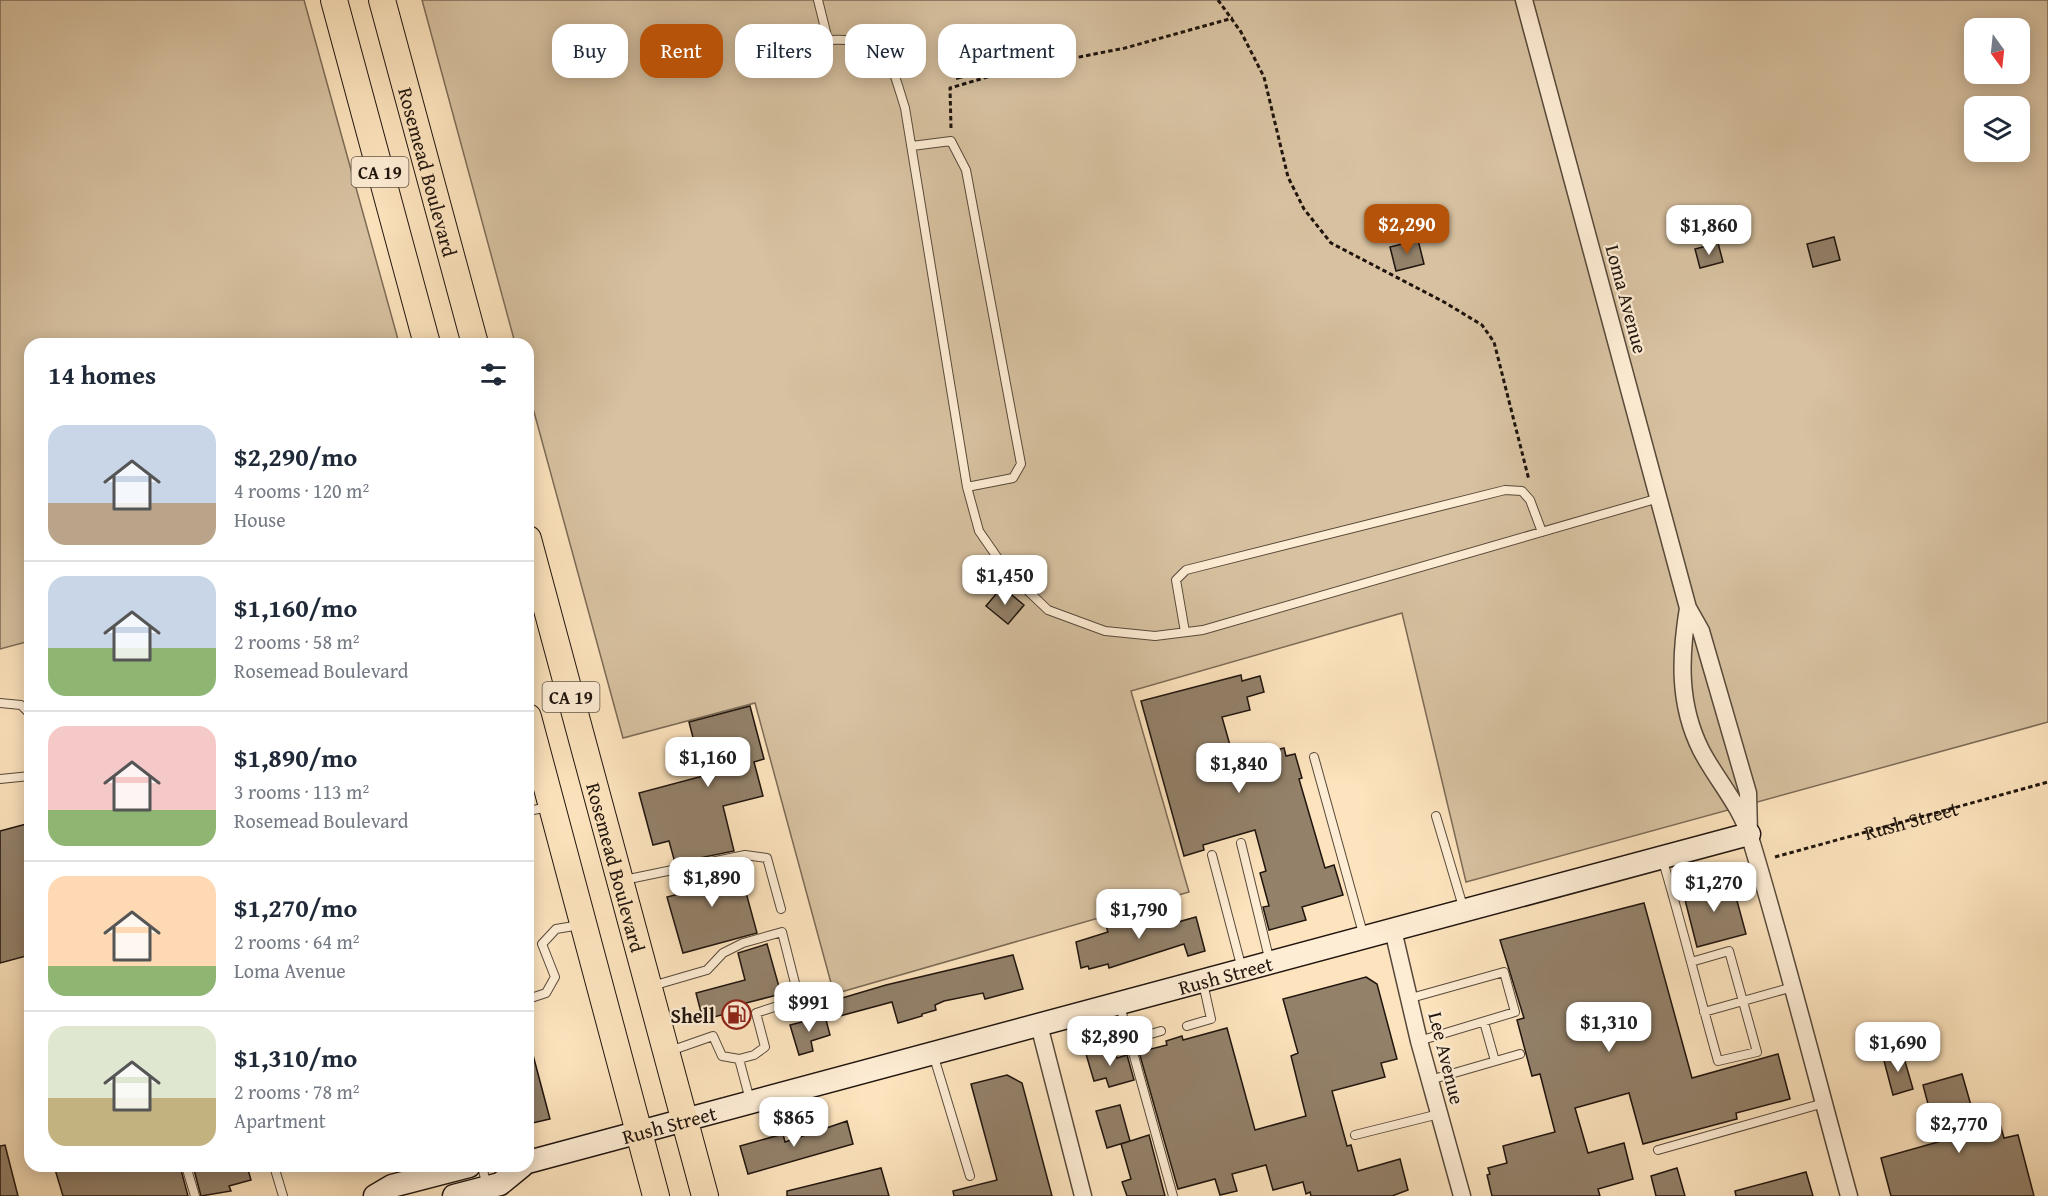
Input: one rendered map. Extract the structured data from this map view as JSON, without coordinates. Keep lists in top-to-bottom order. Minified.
{"streets":{"main road":["CA 19","Rosemead Boulevard"],"street":["Loma Avenue","Rush Street","Lee Avenue"]},"crossings":[["CA 19","Rush Street"],["Rosemead Boulevard","Rush Street"],["Loma Avenue","Rush Street"],["Rush Street","Lee Avenue"]],"places":{"fuel station":["Shell"]},"north":"bottom","page":{"chip":["Buy","Rent","Filters","New","Apartment"],"price":["$2,290","$1,860","$1,450","$1,160","$1,840","$1,890","$1,270","$1,790","$991","$1,310","$2,890","$1,690","$865","$2,770"],"heading":"14 homes","list":[{"name":"$2,290/mo","note":"4 rooms · 120 m² · House"},{"name":"$1,160/mo","note":"2 rooms · 58 m² · Rosemead Boulevard"},{"name":"$1,890/mo","note":"3 rooms · 113 m² · Rosemead Boulevard"},{"name":"$1,270/mo","note":"2 rooms · 64 m² · Loma Avenue"},{"name":"$1,310/mo","note":"2 rooms · 78 m² · Apartment"}]}}
